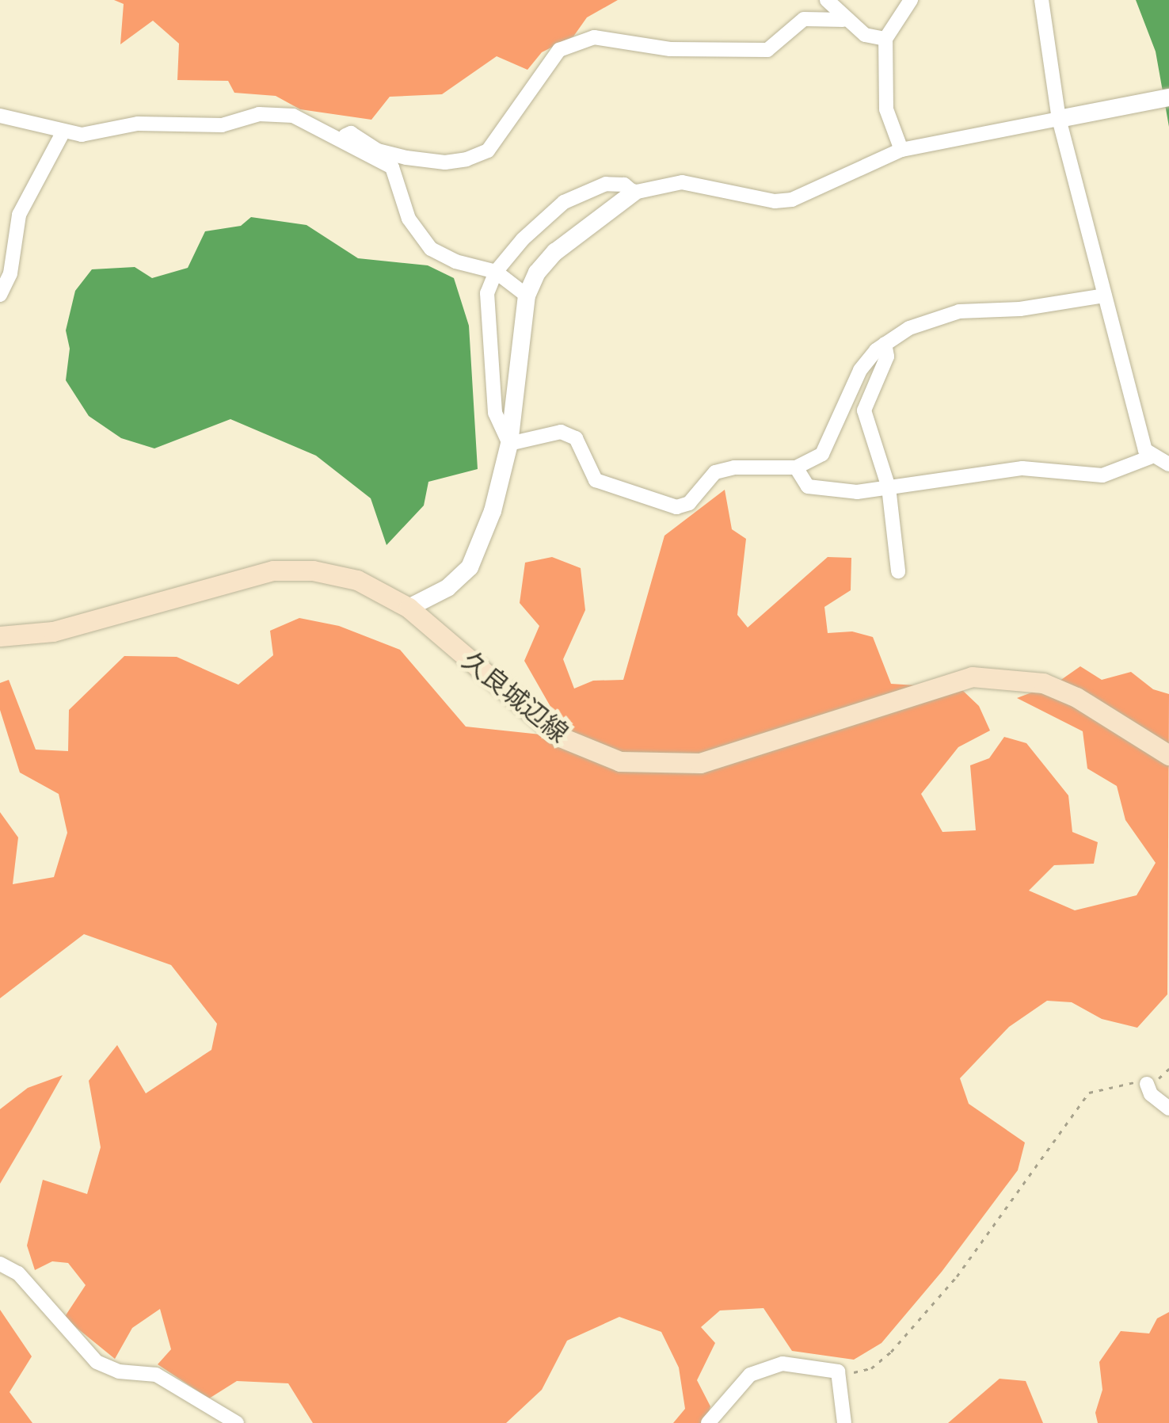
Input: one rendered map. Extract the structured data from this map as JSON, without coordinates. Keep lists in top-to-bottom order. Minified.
{"streets":{"main road":["久良城辺線"]}}
